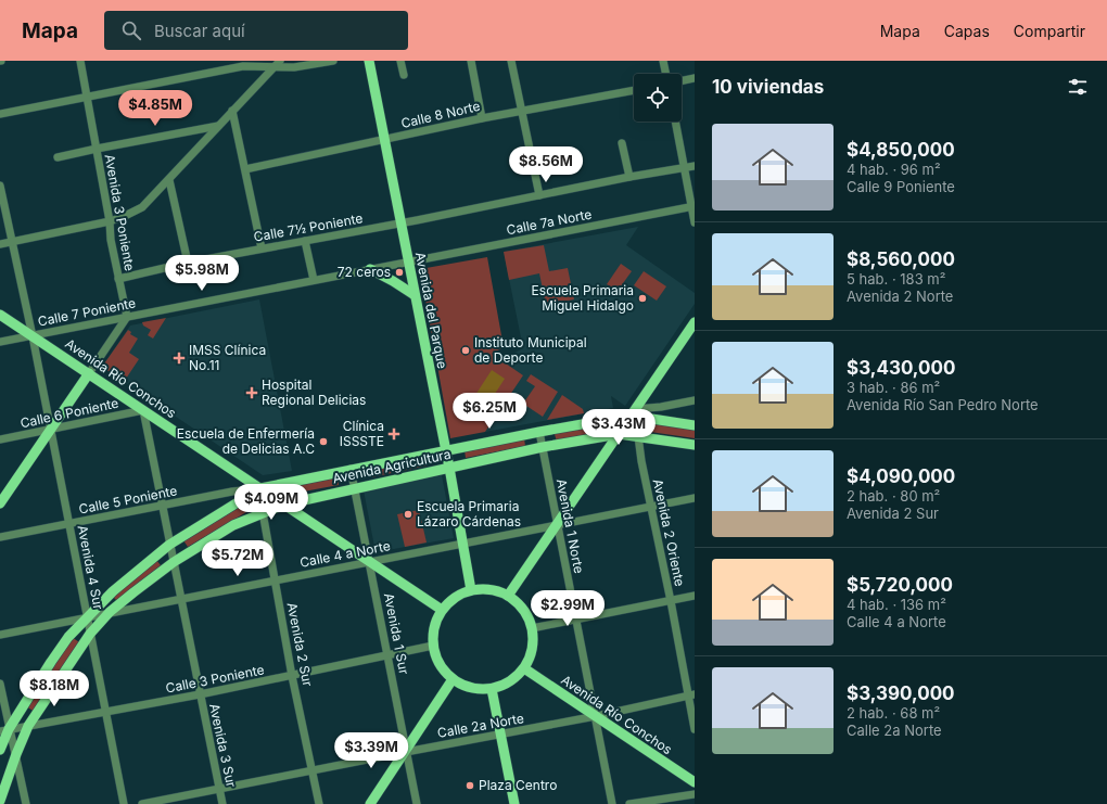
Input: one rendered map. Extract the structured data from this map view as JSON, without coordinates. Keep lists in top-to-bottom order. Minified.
{"streets":{"main road":["Avenida del Parque","Avenida Río Conchos","Avenida Agricultura"],"street":["Calle 8 Norte","Avenida 3 Poniente","Calle 7a Norte","Calle 7½ Poniente","Calle 7 Poniente","Calle 6 Poniente","Calle 5 Poniente","Avenida 1 Norte","Avenida 2 Oriente","Calle 4 a Norte","Avenida 4 Sur","Avenida 1 Sur","Avenida 2 Sur","Calle 3 Poniente","Calle 2a Norte","Avenida 3 Sur"]},"crossings":[["Calle 8 Norte","Avenida del Parque"],["Avenida 3 Poniente","Calle 7½ Poniente"],["Avenida 3 Poniente","Calle 7 Poniente"],["Calle 7a Norte","Avenida del Parque"],["Calle 7a Norte","Calle 7 Poniente"],["Calle 7½ Poniente","Avenida del Parque"],["Avenida del Parque","Calle 7 Poniente"],["Avenida del Parque","Avenida Río Conchos"],["Avenida del Parque","Avenida Agricultura"],["Avenida del Parque","Calle 4 a Norte"],["Avenida del Parque","Calle 3 Poniente"],["Calle 7 Poniente","Avenida Río Conchos"],["Calle 7 Poniente","Avenida 4 Sur"],["Avenida Río Conchos","Calle 6 Poniente"],["Avenida Río Conchos","Avenida Agricultura"],["Avenida Río Conchos","Calle 5 Poniente"],["Avenida Río Conchos","Avenida 1 Norte"],["Avenida Río Conchos","Calle 4 a Norte"],["Avenida Río Conchos","Avenida 4 Sur"],["Avenida Río Conchos","Avenida 1 Sur"],["Avenida Río Conchos","Avenida 2 Sur"],["Avenida Río Conchos","Calle 3 Poniente"],["Avenida Río Conchos","Calle 2a Norte"],["Avenida Río Conchos","Avenida 3 Sur"],["Calle 6 Poniente","Avenida 4 Sur"],["Calle 6 Poniente","Avenida 3 Sur"],["Avenida Agricultura","Calle 5 Poniente"],["Avenida Agricultura","Avenida 1 Norte"],["Avenida Agricultura","Avenida 2 Oriente"],["Avenida Agricultura","Calle 4 a Norte"],["Avenida Agricultura","Avenida 4 Sur"],["Avenida Agricultura","Avenida 1 Sur"],["Avenida Agricultura","Avenida 2 Sur"],["Avenida Agricultura","Calle 3 Poniente"],["Avenida Agricultura","Avenida 3 Sur"],["Calle 5 Poniente","Avenida 4 Sur"],["Calle 5 Poniente","Avenida 2 Sur"],["Calle 5 Poniente","Avenida 3 Sur"],["Avenida 1 Norte","Calle 4 a Norte"],["Avenida 1 Norte","Calle 2a Norte"],["Avenida 2 Oriente","Calle 4 a Norte"],["Avenida 2 Oriente","Calle 2a Norte"],["Calle 4 a Norte","Avenida 4 Sur"],["Calle 4 a Norte","Avenida 1 Sur"],["Calle 4 a Norte","Avenida 2 Sur"],["Calle 4 a Norte","Avenida 3 Sur"],["Avenida 4 Sur","Calle 3 Poniente"],["Avenida 1 Sur","Calle 3 Poniente"],["Avenida 1 Sur","Calle 2a Norte"],["Avenida 2 Sur","Calle 3 Poniente"],["Avenida 2 Sur","Calle 2a Norte"],["Calle 3 Poniente","Avenida 3 Sur"],["Calle 2a Norte","Avenida 3 Sur"]],"places":{"other":["72 ceros","Escuela Primaria Miguel Hidalgo","Instituto Municipal de Deporte","Escuela de Enfermería de Delicias A.C","Escuela Primaria Lázaro Cárdenas","Plaza Centro"],"health":["IMSS Clínica No.11","Hospital Regional Delicias","Clínica ISSSTE"]},"page":{"header":"Mapa","search":"Buscar aquí","nav":["Mapa","Capas","Compartir"],"heading":"10 viviendas","price":["$4.85M","$8.56M","$5.98M","$6.25M","$3.43M","$4.09M","$5.72M","$2.99M","$8.18M","$3.39M"],"list":[{"name":"$4,850,000","note":"4 hab. · 96 m² · Calle 9 Poniente"},{"name":"$8,560,000","note":"5 hab. · 183 m² · Avenida 2 Norte"},{"name":"$3,430,000","note":"3 hab. · 86 m² · Avenida Río San Pedro Norte"},{"name":"$4,090,000","note":"2 hab. · 80 m² · Avenida 2 Sur"},{"name":"$5,720,000","note":"4 hab. · 136 m² · Calle 4 a Norte"},{"name":"$3,390,000","note":"2 hab. · 68 m² · Calle 2a Norte"}]}}
